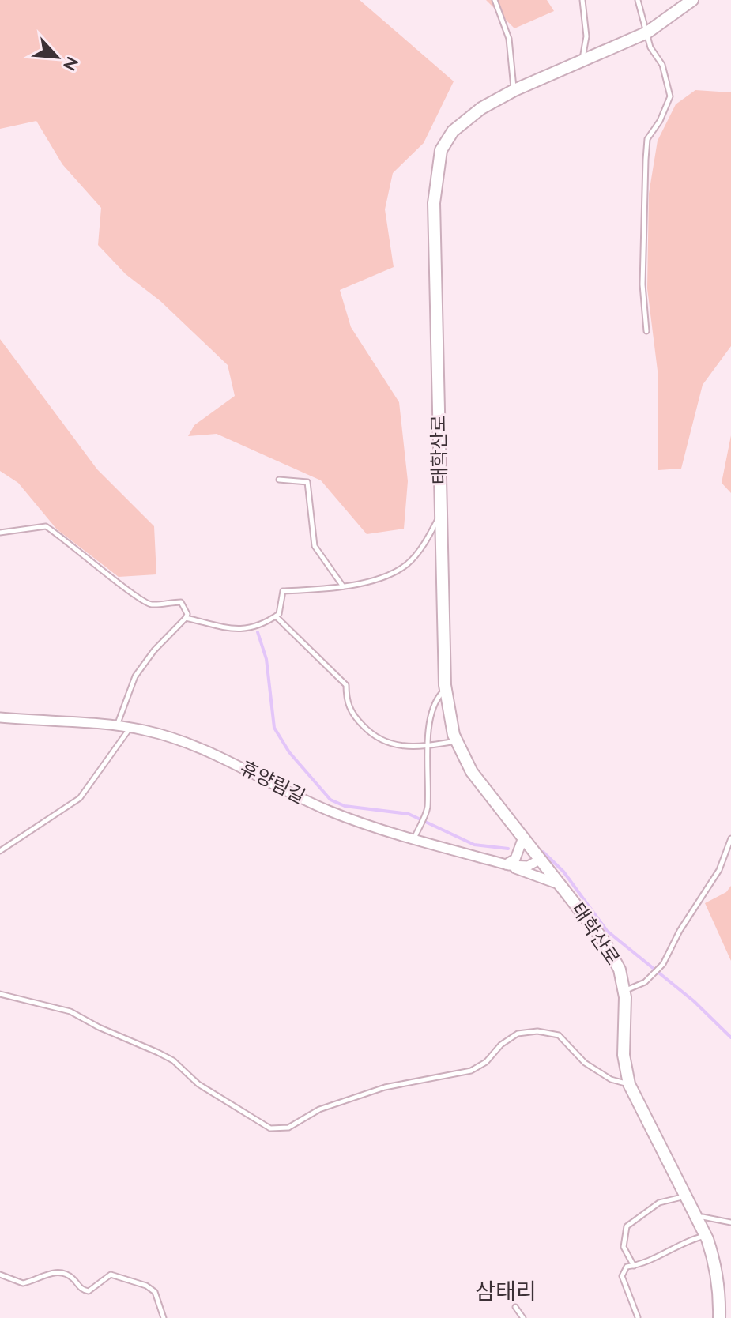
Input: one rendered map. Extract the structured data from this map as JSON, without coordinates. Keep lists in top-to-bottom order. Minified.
{"streets":{"street":["태학산로","휴양림길"]},"crossings":[["태학산로","휴양림길"]],"districts":["삼태리"],"north":"bottom right"}
